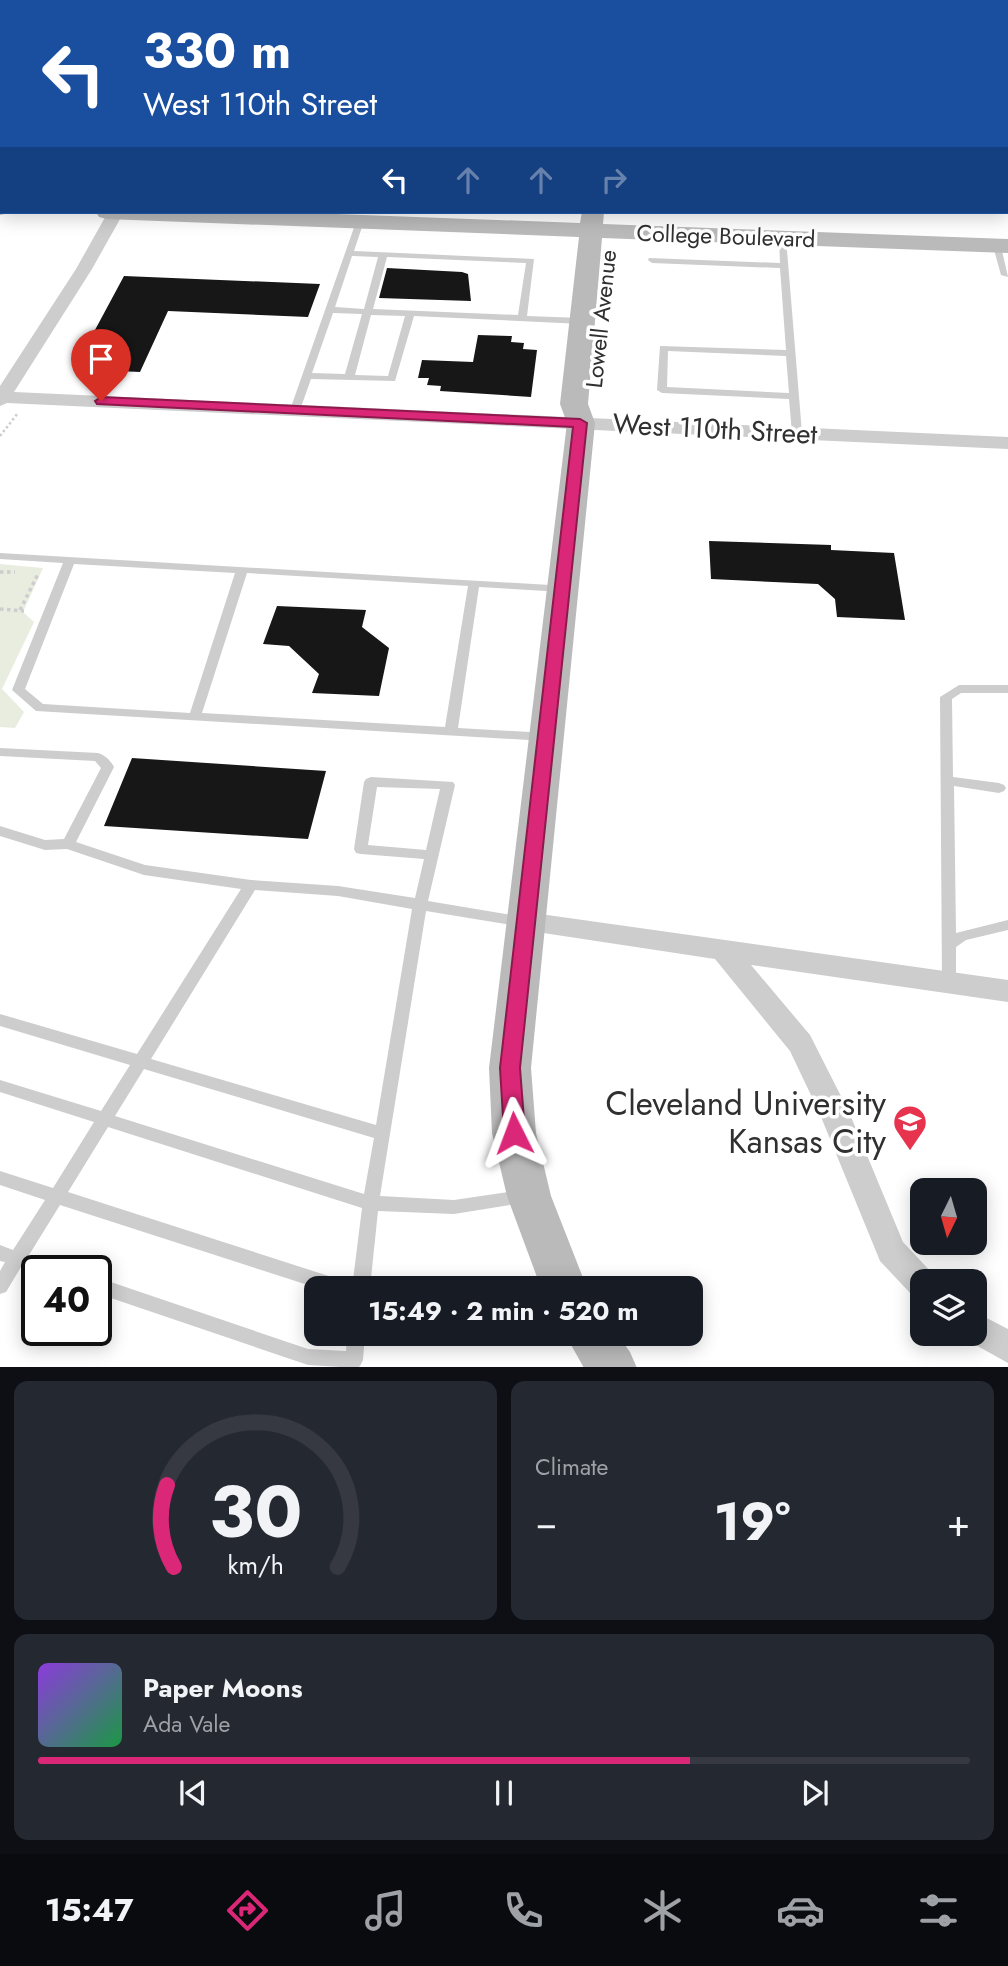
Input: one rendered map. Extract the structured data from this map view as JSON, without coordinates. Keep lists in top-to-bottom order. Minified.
{"streets":{"street":["College Boulevard","Lowell Avenue","West 110th Street"]},"crossings":[["College Boulevard","Lowell Avenue"],["Lowell Avenue","West 110th Street"]],"places":{"school or university":["Cleveland University Kansas City"]},"north":"bottom","page":{"turn":["330 m","West 110th Street"],"limit":"40","trip":"15:49 · 2 min · 520 m","tile":"Climate","heat":["−","19°","+"],"song":["Paper Moons","Ada Vale"],"tabs":"15:47","gauge":["30","km/h"]}}
